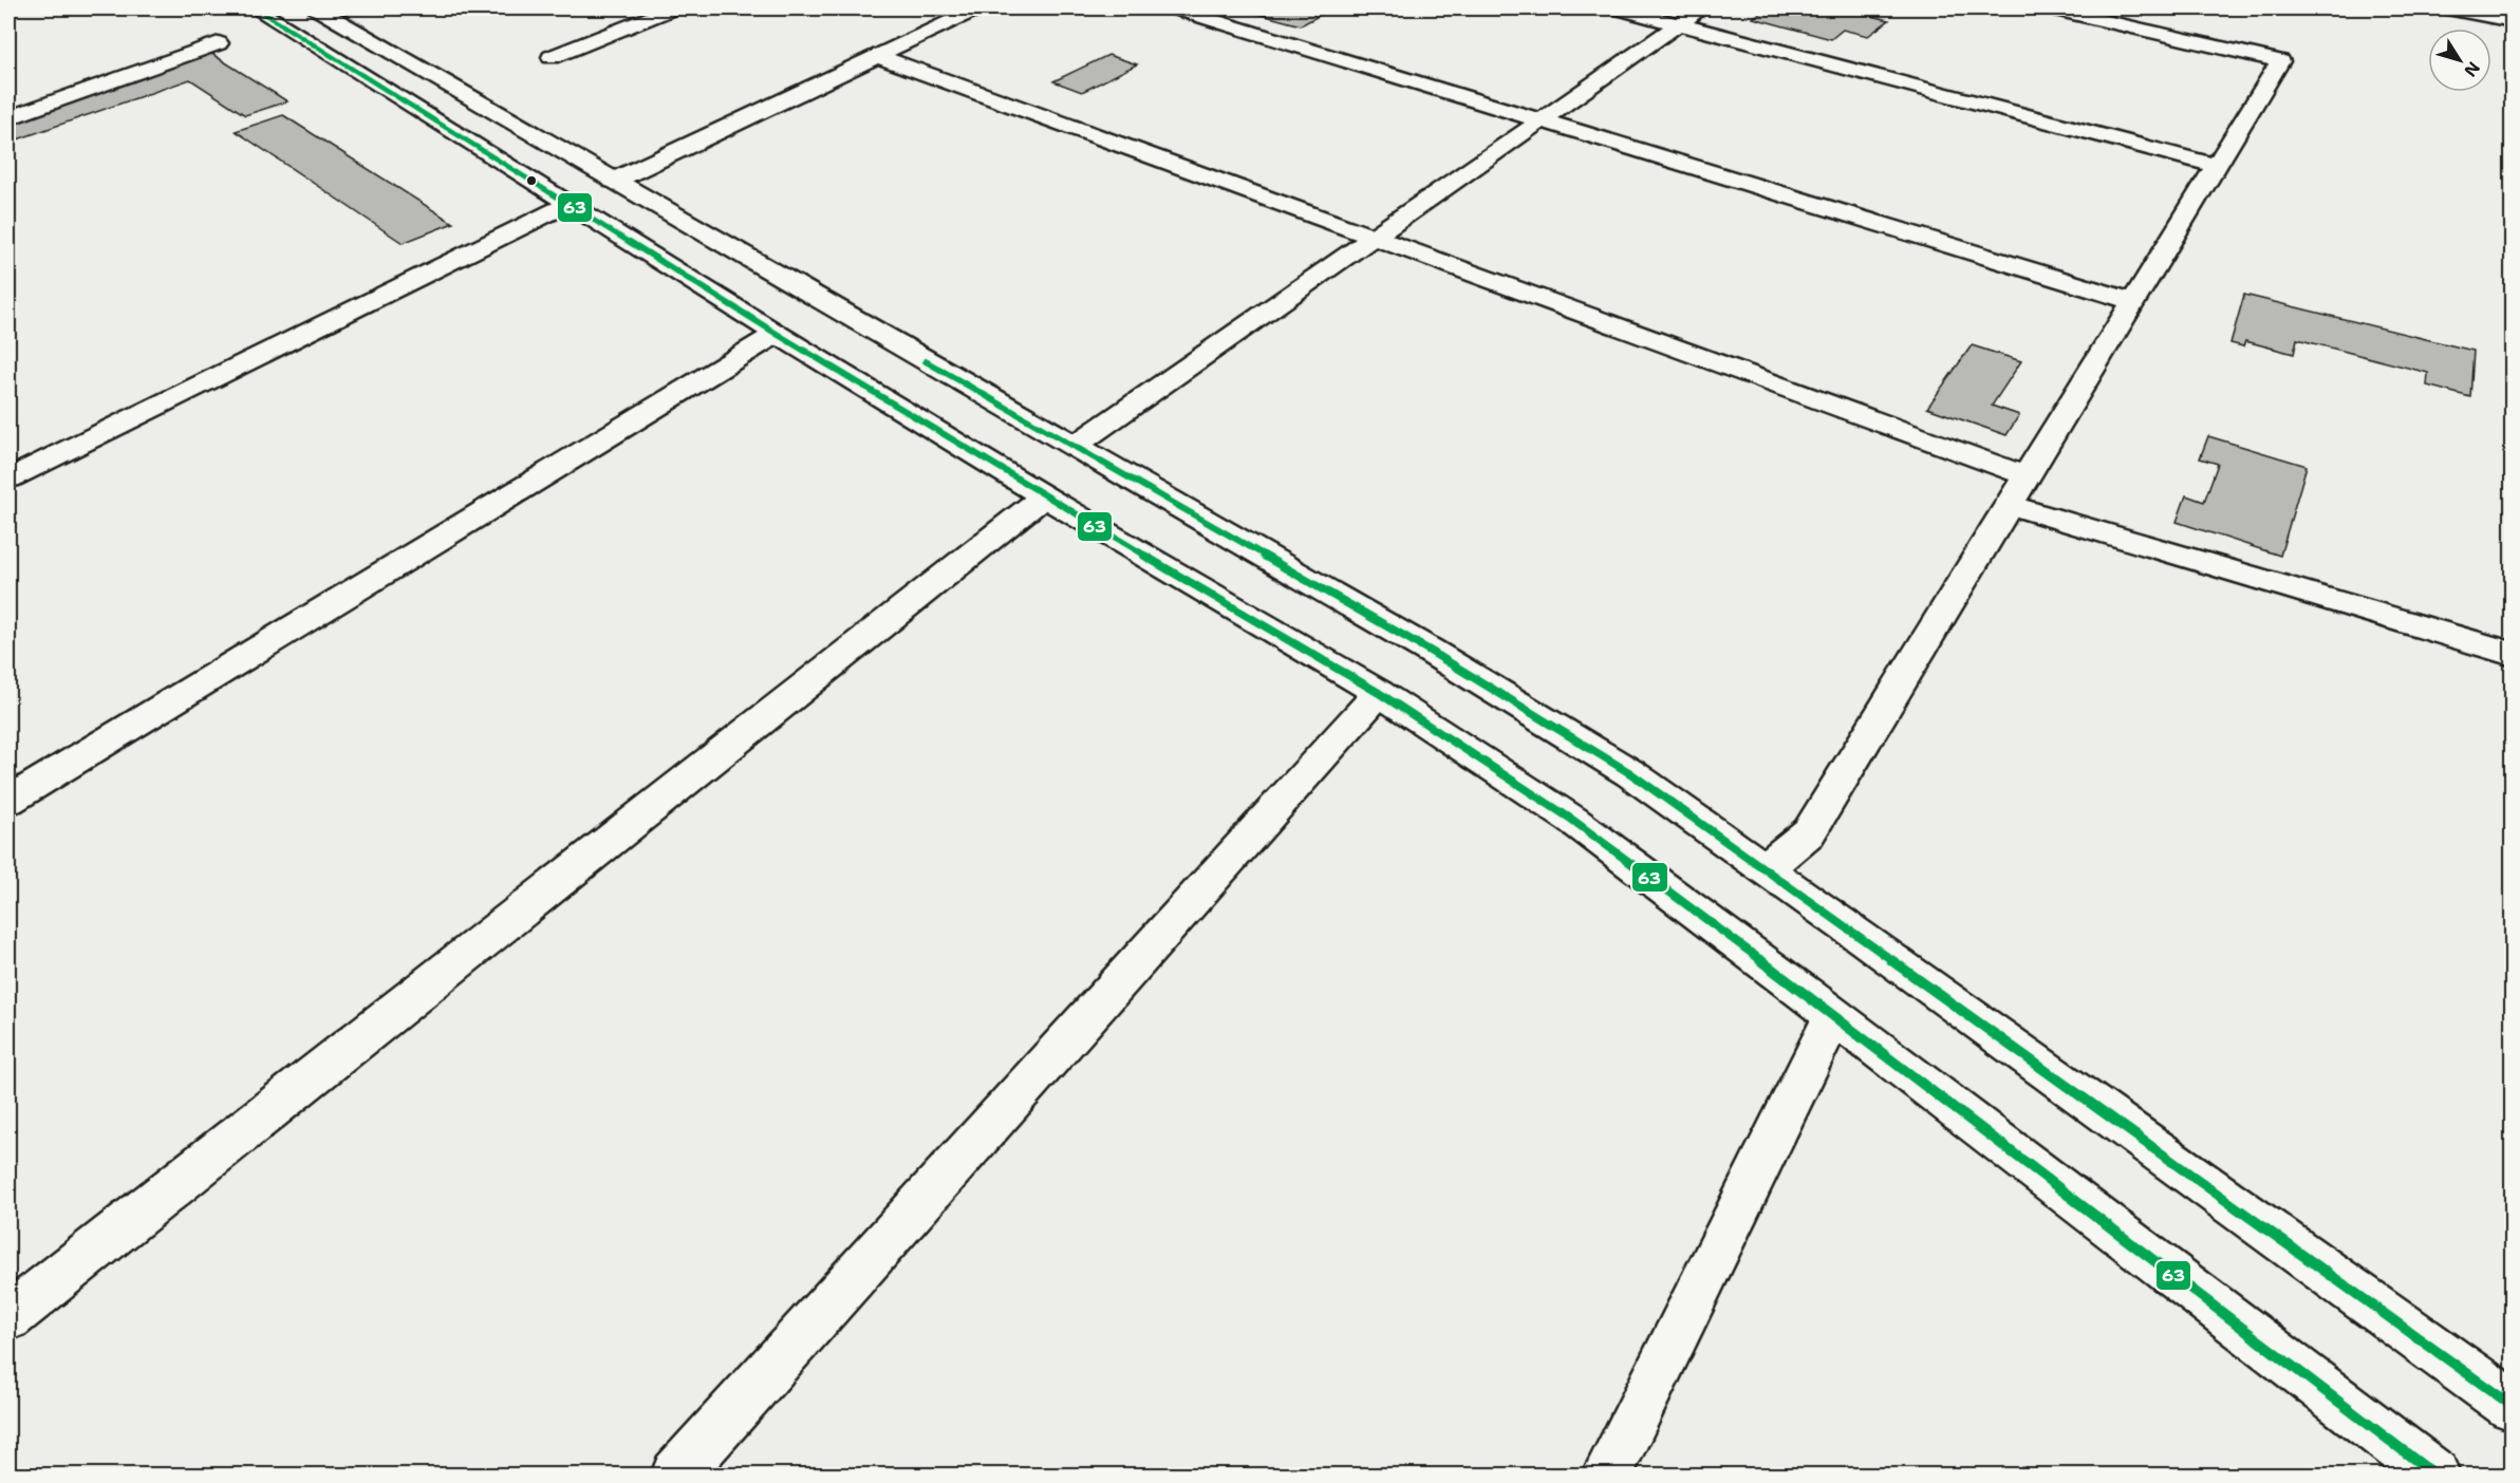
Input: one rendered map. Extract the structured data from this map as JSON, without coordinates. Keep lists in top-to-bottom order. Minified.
{"lines":["transit line 63"],"north":"bottom right"}
